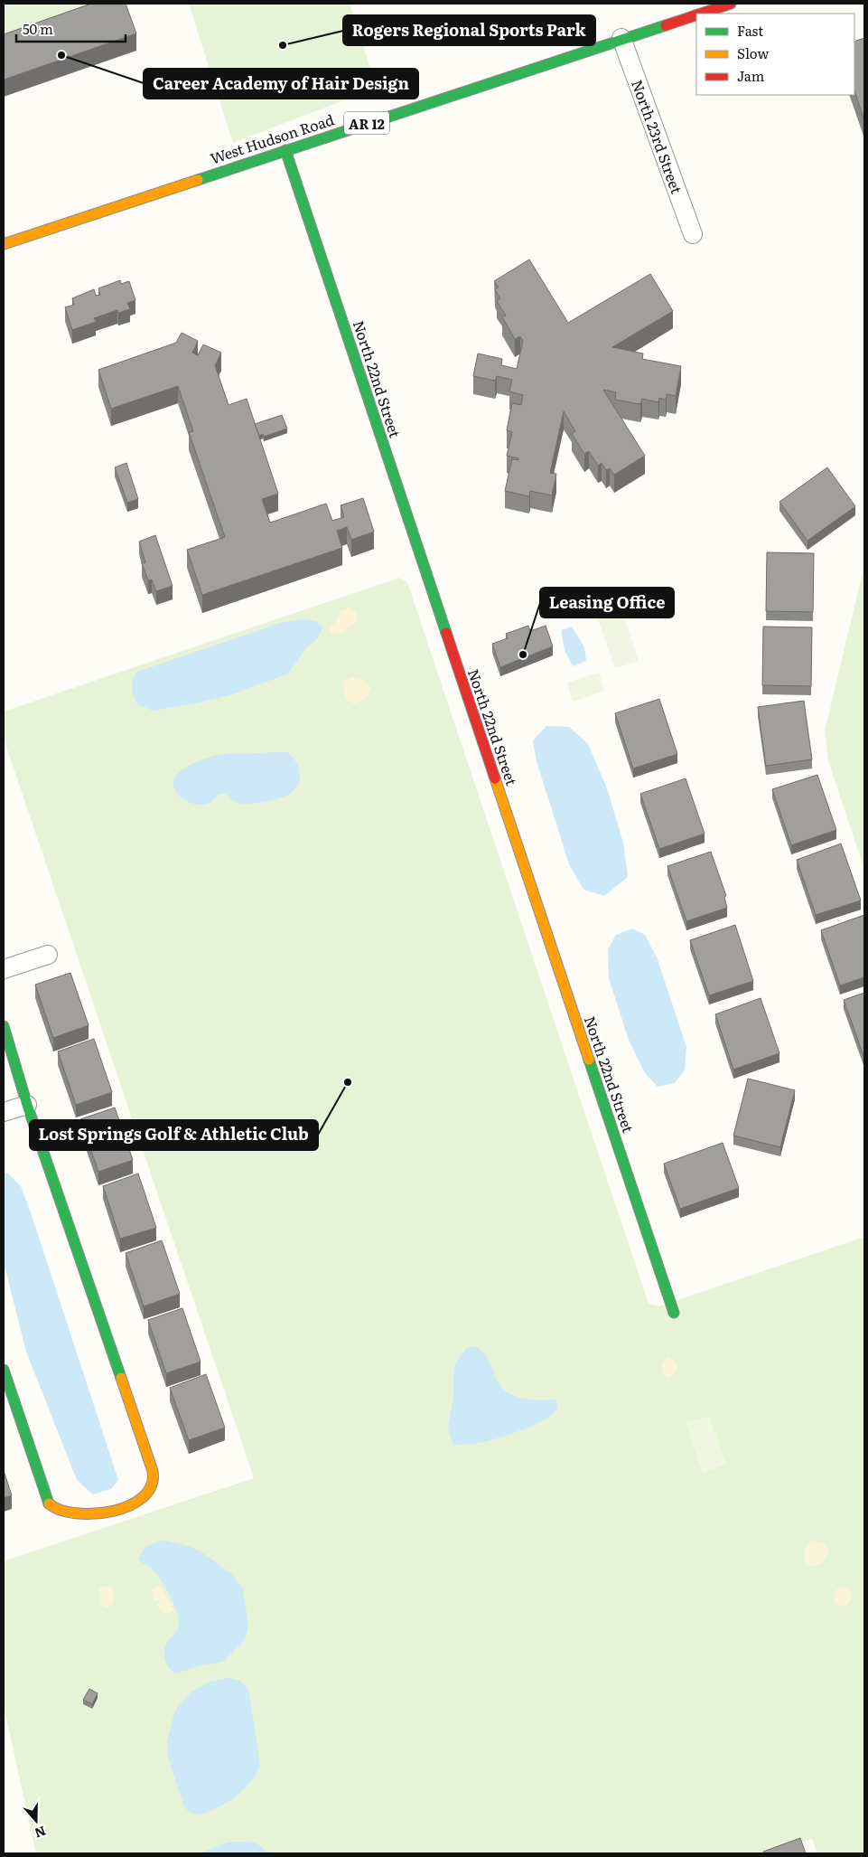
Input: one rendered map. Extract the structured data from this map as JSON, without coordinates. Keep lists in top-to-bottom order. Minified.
{"streets":{"main road":["AR 12","West Hudson Road","North 22nd Street"],"street":["North 23rd Street"]},"crossings":[["North 23rd Street","West Hudson Road"],["West Hudson Road","North 22nd Street"]],"places":["Rogers Regional Sports Park","Career Academy of Hair Design","Leasing Office","Lost Springs Golf & Athletic Club"],"legend":["Fast","Slow","Jam"],"scale_bar":"50 m","north":"bottom"}
